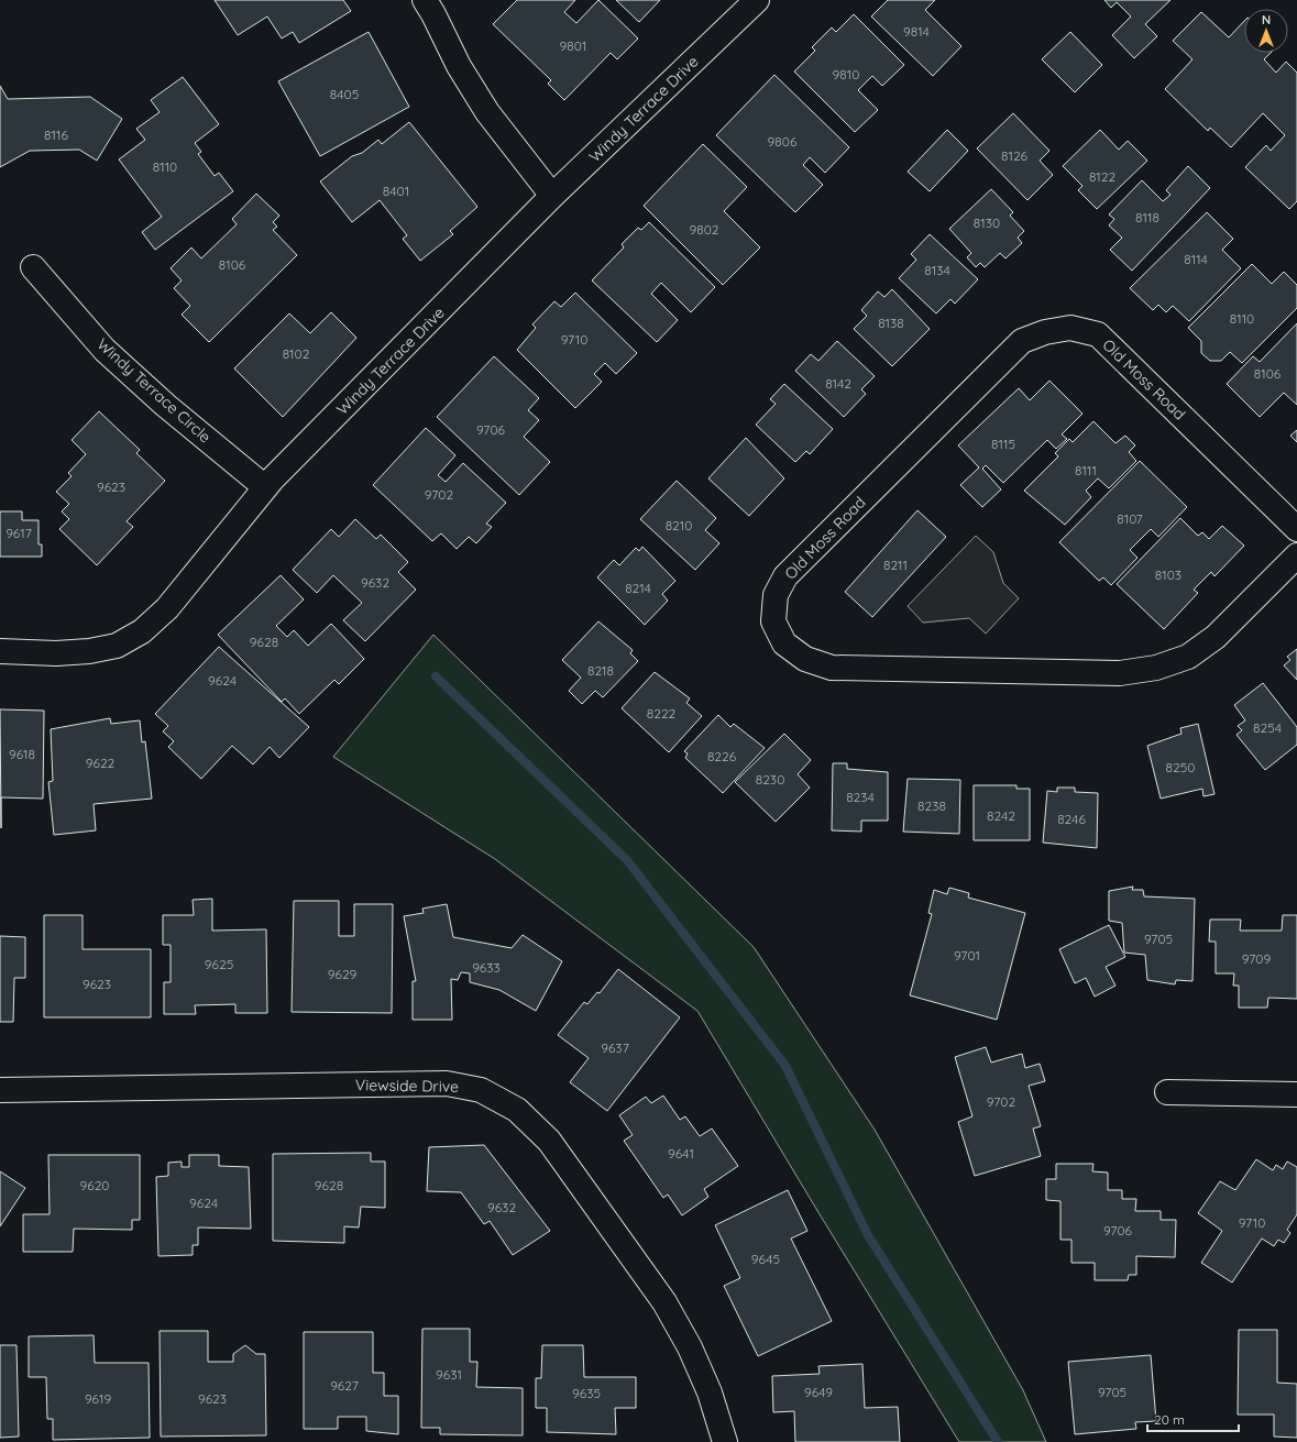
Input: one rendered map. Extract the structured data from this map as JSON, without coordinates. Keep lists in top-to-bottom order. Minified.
{"streets":{"street":["Windy Terrace Drive","Old Moss Road","Windy Terrace Circle","Viewside Drive"]},"crossings":[["Windy Terrace Drive","Windy Terrace Circle"]],"house_numbers":["9814","9801","9810","8405","8116","9806","8126","8110","8122","8401","8118","8130","9802","8114","8106","8134","8110","8138","9710","8102","8106","8142","9706","8115","8111","9623","9702","8107","8210","9617","8211","8103","9632","8214","9628","8218","9624","8222","8254","9618","8226","9622","8250","8230","8234","8238","8242","8246","9705","9701","9709","9625","9633","9629","9623","9637","9702","9641","9620","9628","9624","9632","9710","9706","9645","9631","9627","9649","9705","9635","9619","9623"],"scale_bar":"20 m","north":"top"}
